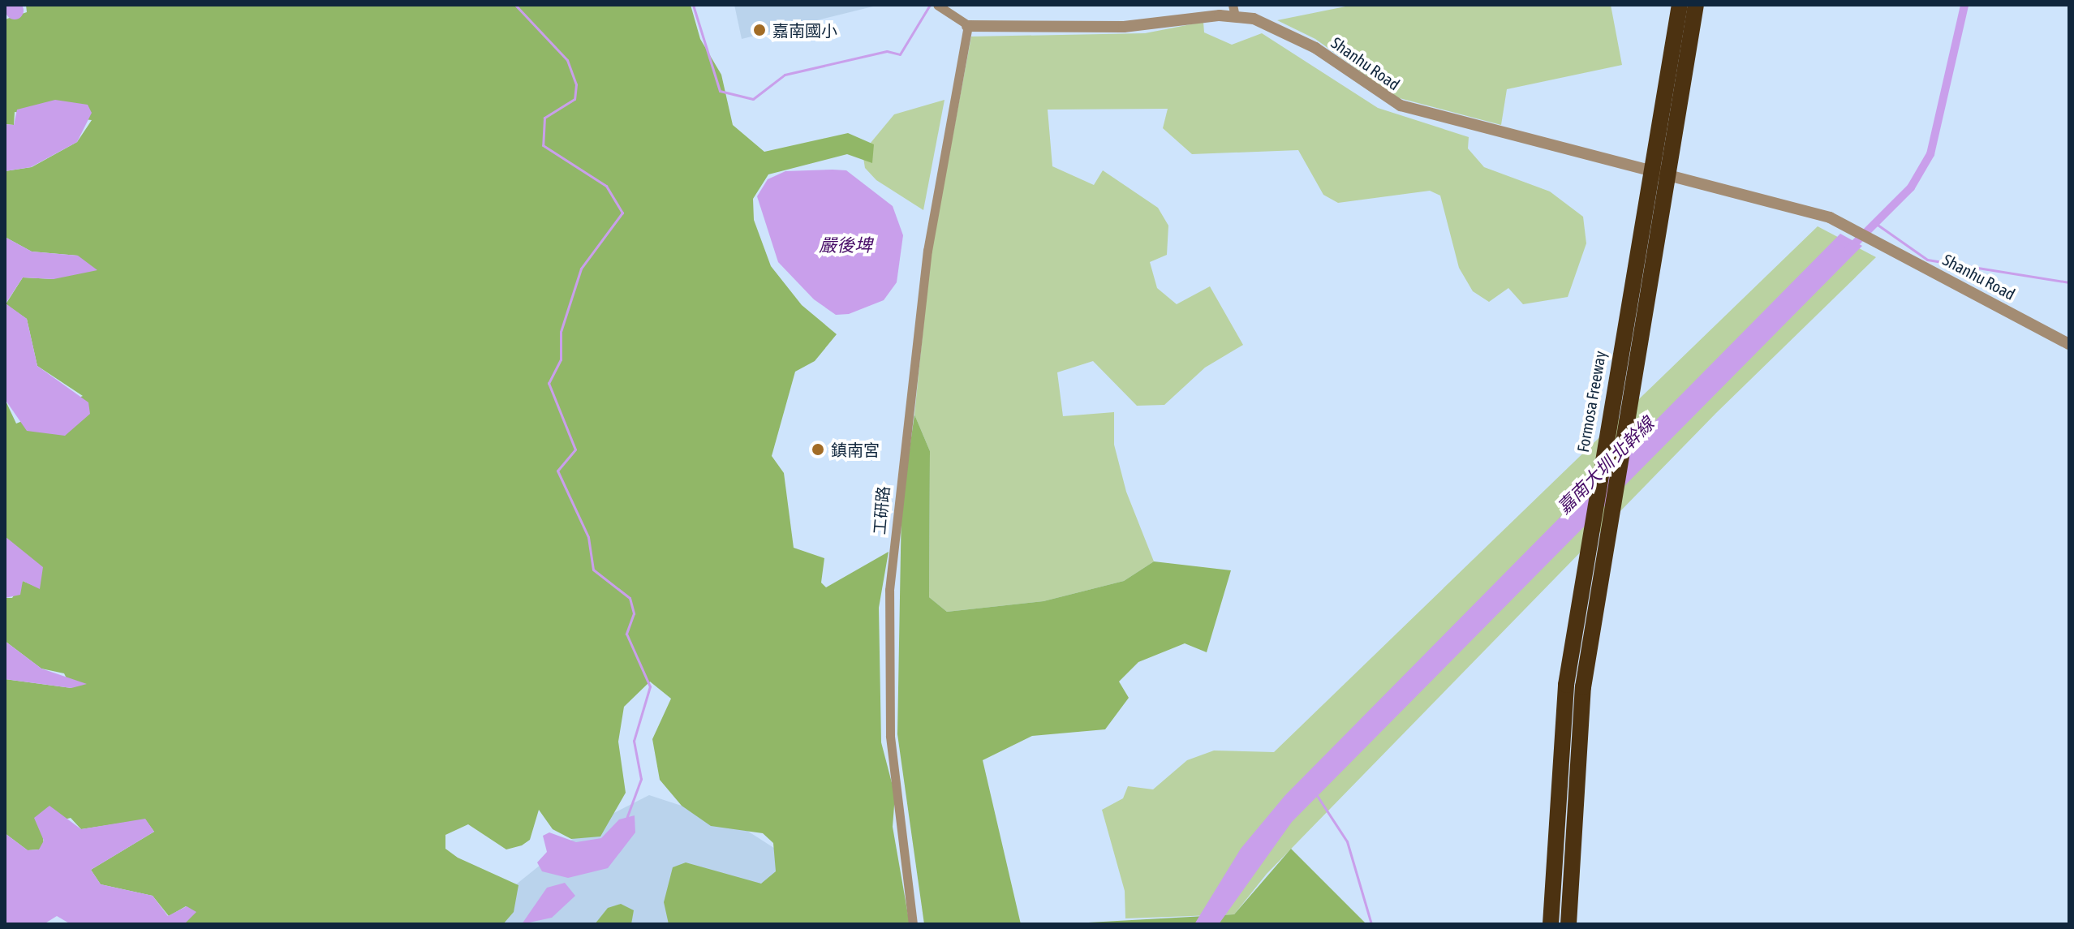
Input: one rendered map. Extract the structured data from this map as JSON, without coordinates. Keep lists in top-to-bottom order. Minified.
{"streets":{"highway":["Formosa Freeway"],"street":["Shanhu Road","工研路"]},"crossings":[["Shanhu Road","工研路"]],"water":["嚴後埤","嘉南大圳 北幹線"],"places":["嘉南國小","鎮南宮"]}
